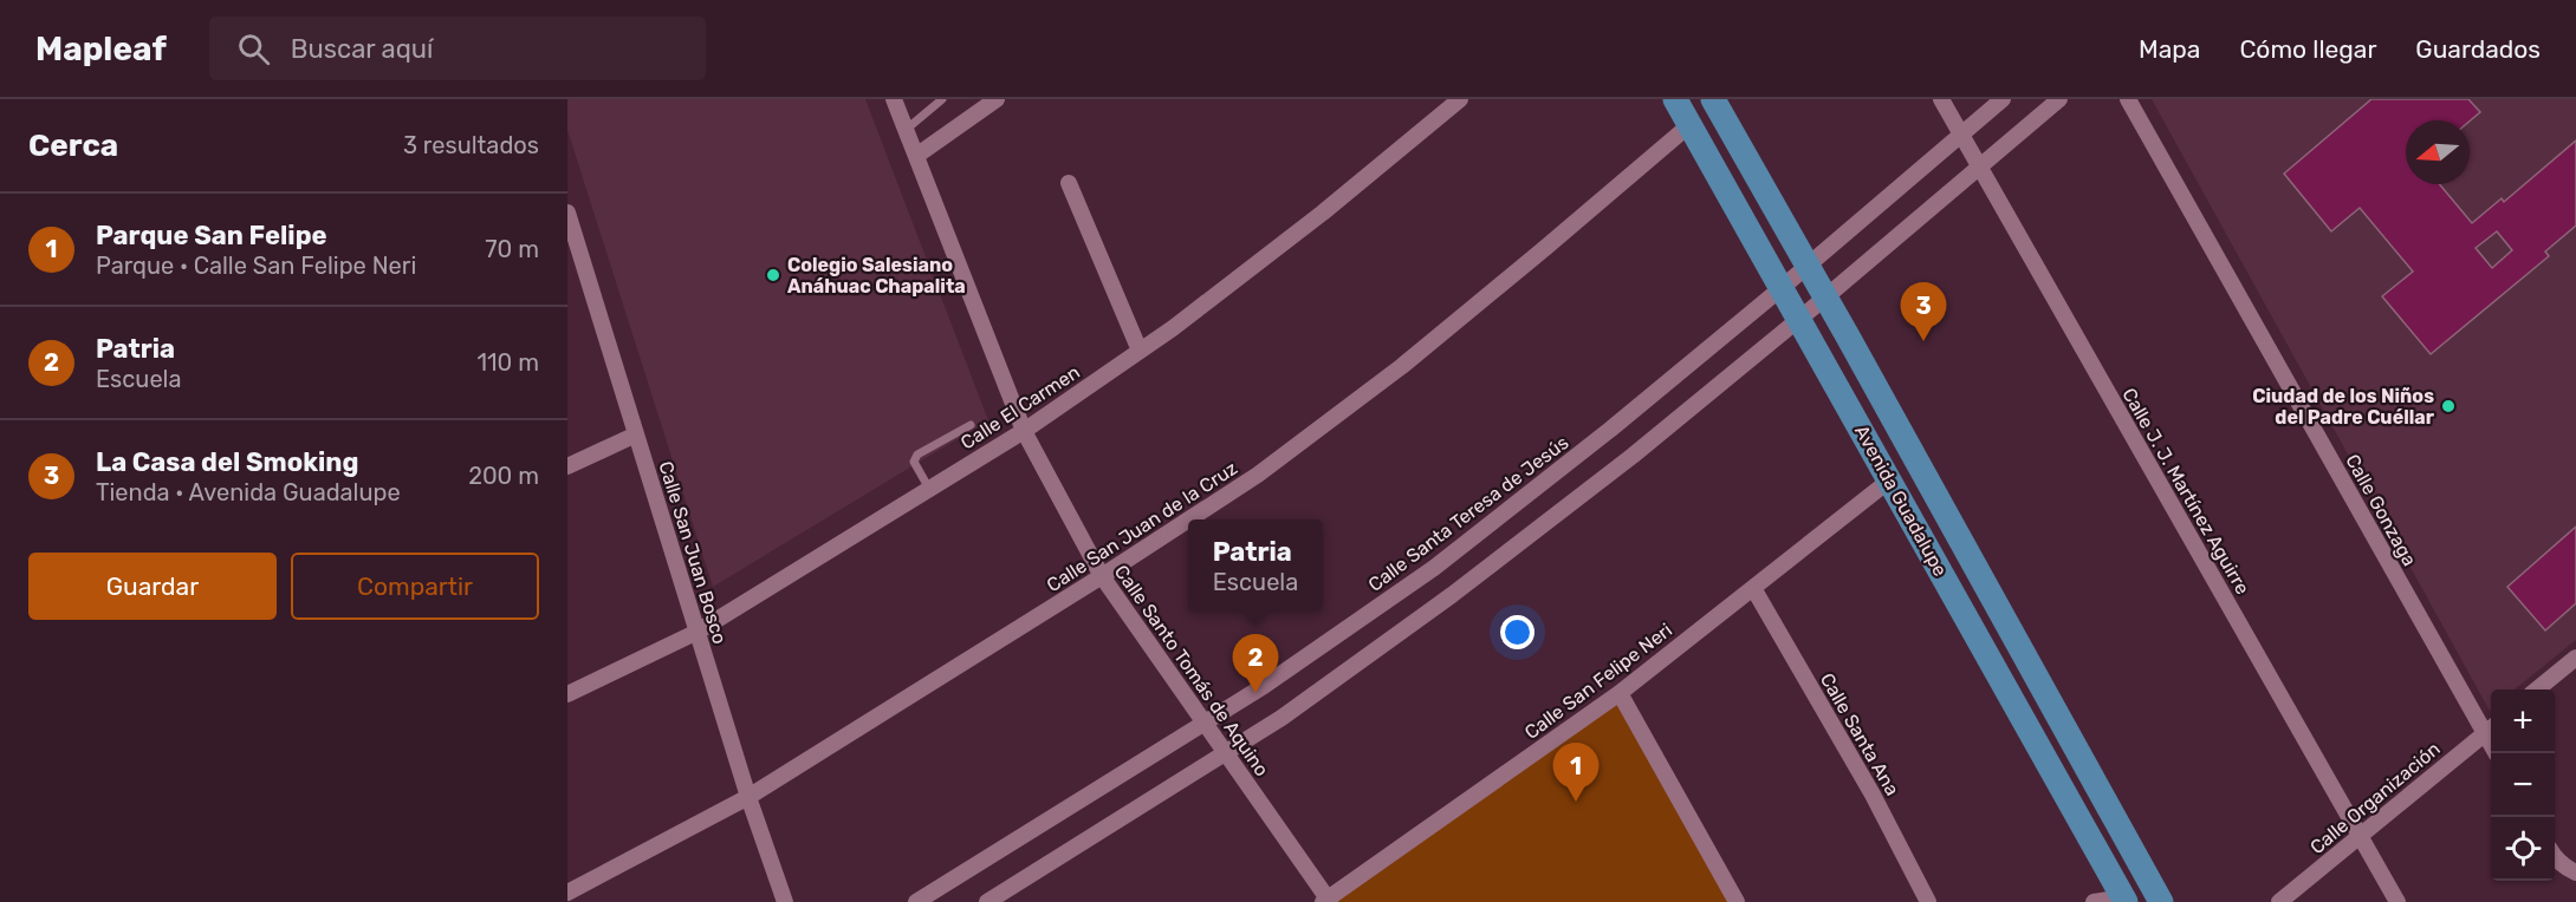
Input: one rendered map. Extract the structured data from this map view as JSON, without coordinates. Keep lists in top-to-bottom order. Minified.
{"streets":{"main road":["Avenida Guadalupe"],"street":["Calle El Carmen","Calle J. J. Martínez Aguirre","Calle Gonzaga","Calle Santa Teresa de Jesús","Calle San Juan de la Cruz","Calle San Juan Bosco","Calle Santo Tomás de Aquino","Calle San Felipe Neri","Calle Santa Ana","Calle Organización"]},"crossings":[["Calle El Carmen","Calle San Juan Bosco"],["Calle El Carmen","Calle Santo Tomás de Aquino"],["Calle J. J. Martínez Aguirre","Calle Santa Teresa de Jesús"],["Calle J. J. Martínez Aguirre","Calle Organización"],["Avenida Guadalupe","Calle Santa Teresa de Jesús"],["Avenida Guadalupe","Calle San Juan de la Cruz"],["Avenida Guadalupe","Calle San Felipe Neri"],["Calle Gonzaga","Calle Organización"],["Calle Santa Teresa de Jesús","Calle Santo Tomás de Aquino"],["Calle San Juan de la Cruz","Calle San Juan Bosco"],["Calle San Juan de la Cruz","Calle Santo Tomás de Aquino"],["Calle Santo Tomás de Aquino","Calle San Felipe Neri"],["Calle San Felipe Neri","Calle Santa Ana"]],"places":["Colegio Salesiano Anáhuac Chapalita","Ciudad de los Niños del Padre Cuéllar"],"north":"left","page":{"header":"Mapleaf","search":"Buscar aquí","nav":["Mapa","Cómo llegar","Guardados"],"heading":["Cerca","3 resultados"],"list":[{"mark":"1","name":"Parque San Felipe","note":"Parque · Calle San Felipe Neri","value":"70 m"},{"mark":"2","name":"Patria","note":"Escuela","value":"110 m"},{"mark":"3","name":"La Casa del Smoking","note":"Tienda · Avenida Guadalupe","value":"200 m"}],"pins":["3","2","1"],"popup":["Patria","Escuela"],"buttons":["Guardar","Compartir"],"map_buttons":["+","−"]}}
